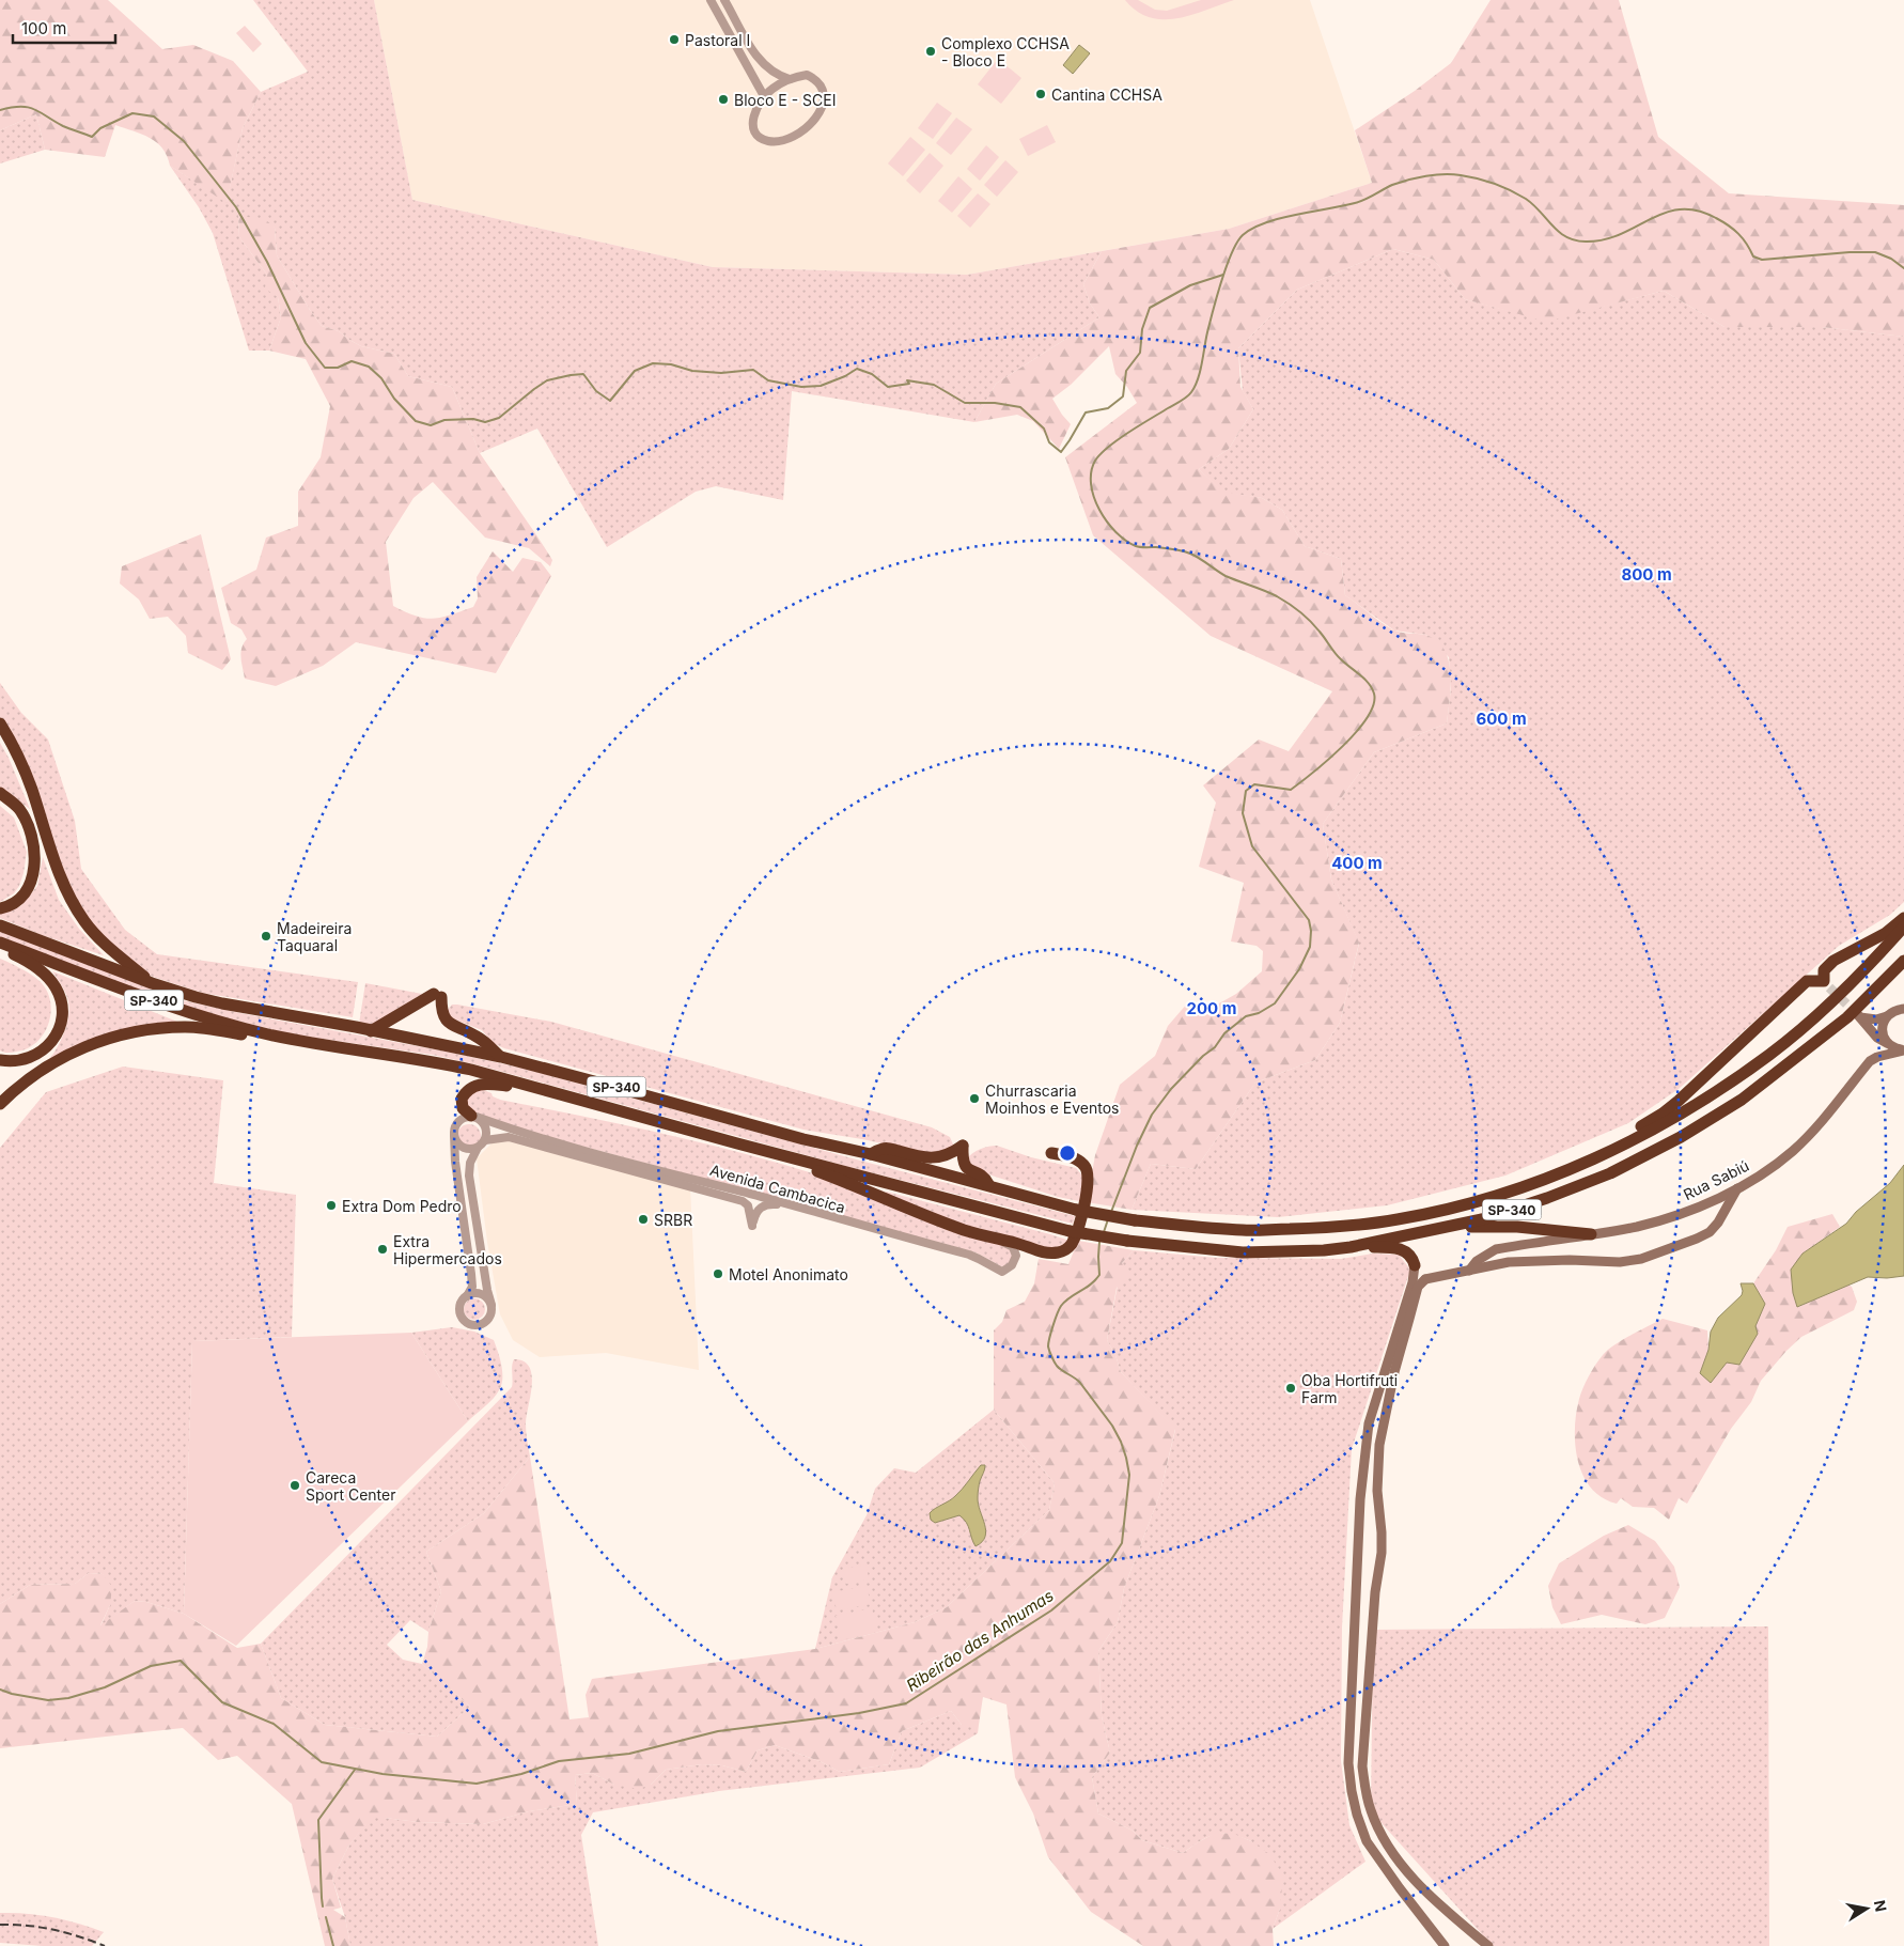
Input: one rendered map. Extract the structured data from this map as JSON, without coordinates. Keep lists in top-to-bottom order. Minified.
{"streets":{"highway":["SP-340"],"main road":["Rua Sabiú"],"street":["Avenida Cambacica"]},"water":["Ribeirão das Anhumas"],"places":["Pastoral I","Complexo CCHSA - Bloco E","Cantina CCHSA","Bloco E - SCEI","Madeireira Taquaral","Churrascaria Moinhos e Eventos","Extra Dom Pedro","SRBR","Extra Hipermercados","Motel Anonimato","Oba Hortifruti Farm","Careca Sport Center"],"scale_bar":"100 m","north":"right","rings":["800 m","600 m","400 m","200 m"]}
